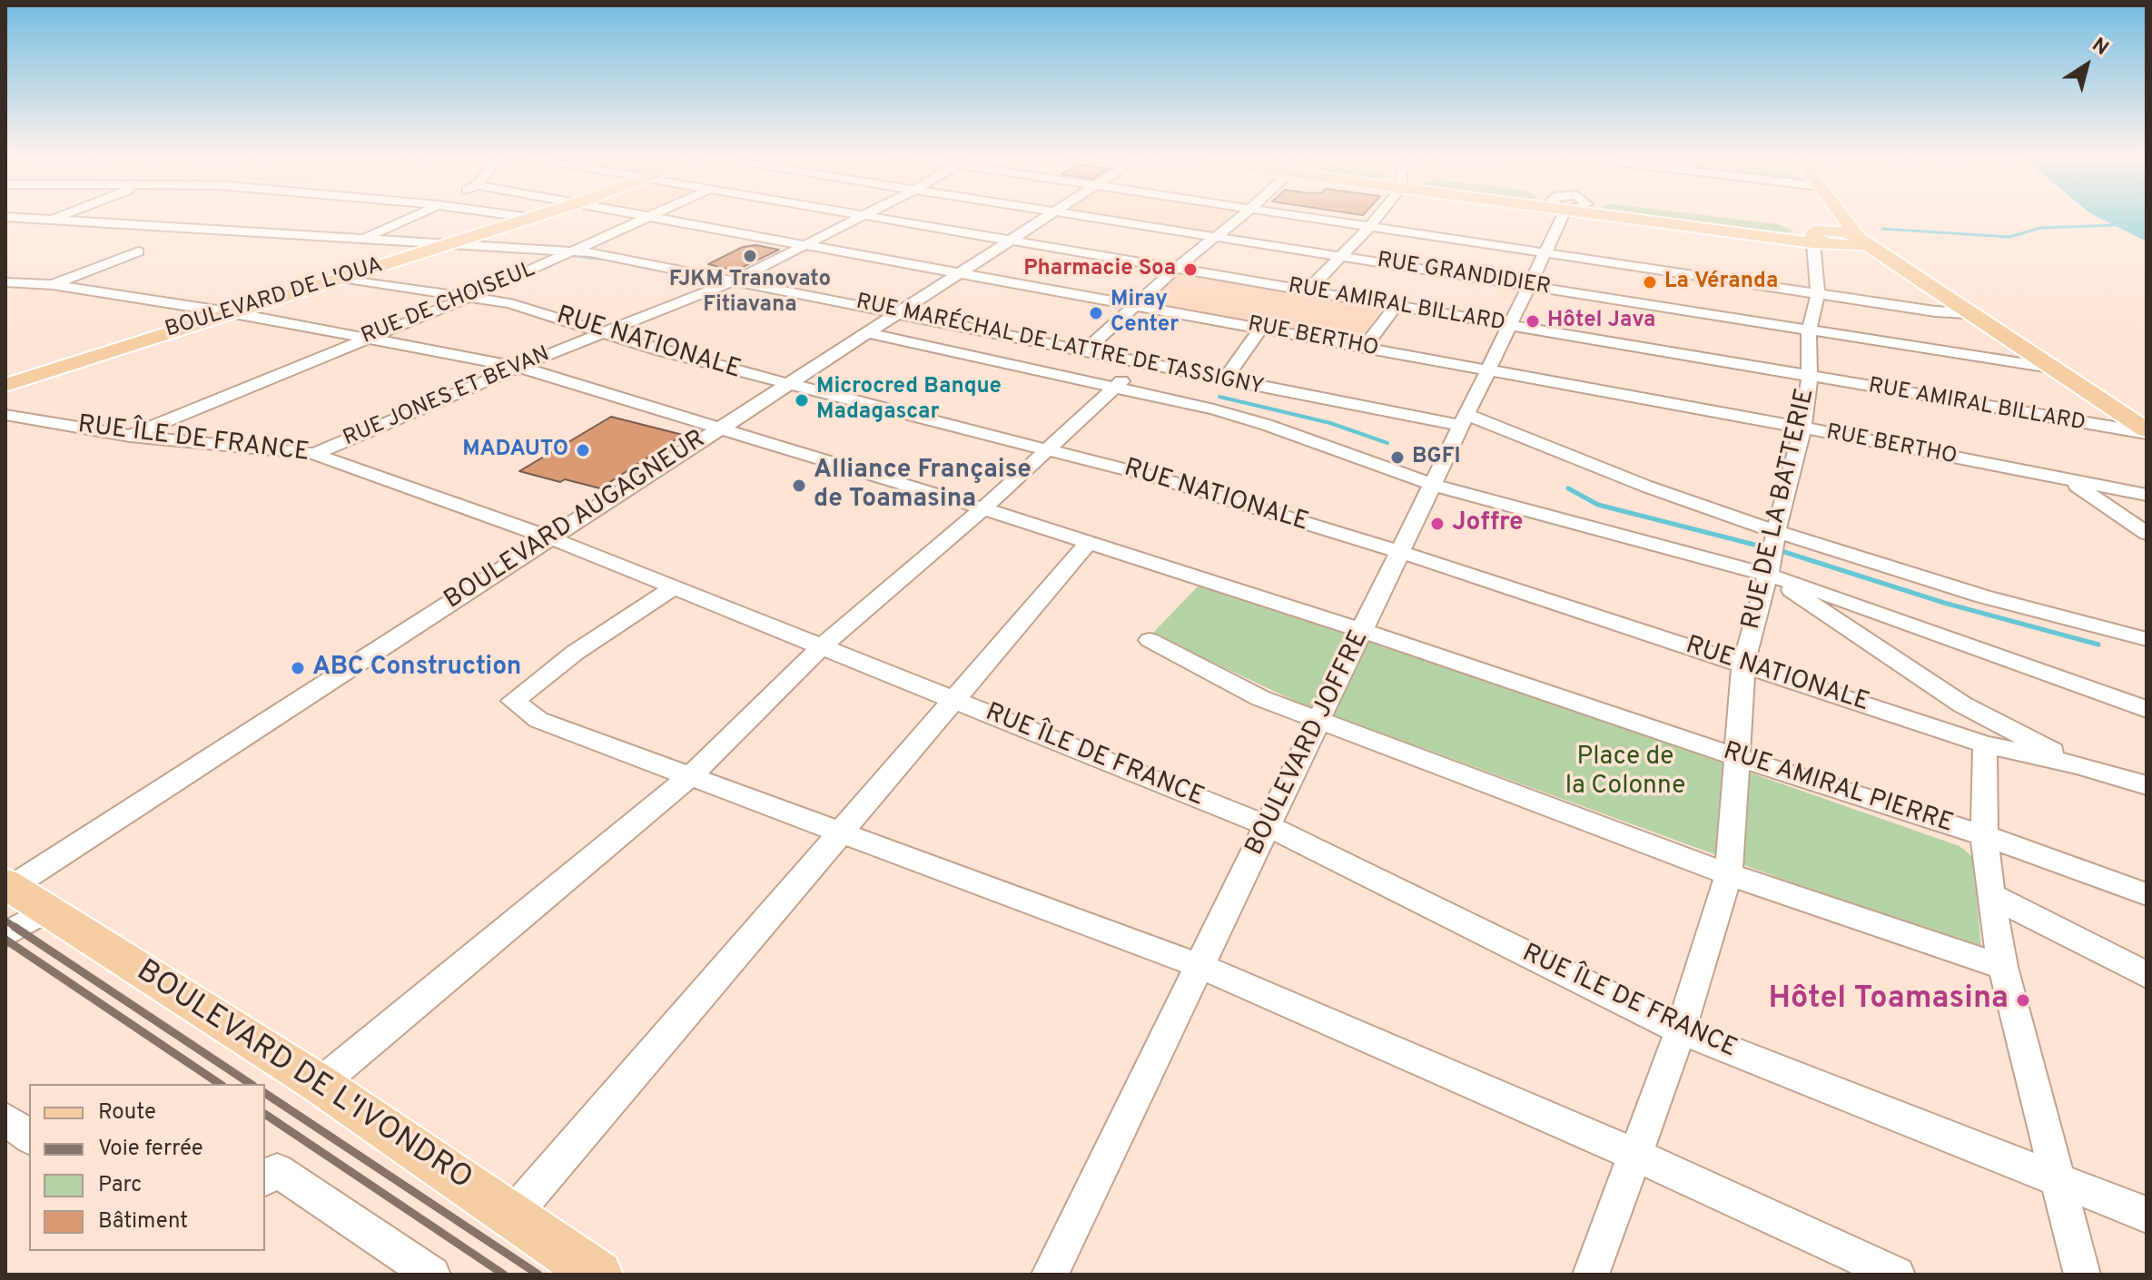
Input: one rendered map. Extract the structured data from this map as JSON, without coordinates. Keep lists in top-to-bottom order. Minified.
{"streets":{"main road":["BOULEVARD DE L'OUA","BOULEVARD DE L'IVONDRO"],"street":["RUE GRANDIDIER","RUE DE CHOISEUL","RUE AMIRAL BILLARD","RUE BERTHO","RUE NATIONALE","RUE MARÉCHAL DE LATTRE DE TASSIGNY","RUE JONES ET BEVAN","RUE ÎLE DE FRANCE","RUE DE LA BATTERIE","BOULEVARD AUGAGNEUR","BOULEVARD JOFFRE","RUE AMIRAL PIERRE"]},"crossings":[["RUE GRANDIDIER","RUE DE LA BATTERIE"],["RUE GRANDIDIER","BOULEVARD JOFFRE"],["BOULEVARD DE L'OUA","RUE NATIONALE"],["BOULEVARD DE L'OUA","RUE MARÉCHAL DE LATTRE DE TASSIGNY"],["BOULEVARD DE L'OUA","RUE AMIRAL PIERRE"],["RUE DE CHOISEUL","RUE BERTHO"],["RUE DE CHOISEUL","RUE NATIONALE"],["RUE DE CHOISEUL","RUE MARÉCHAL DE LATTRE DE TASSIGNY"],["RUE DE CHOISEUL","RUE ÎLE DE FRANCE"],["RUE DE CHOISEUL","RUE AMIRAL PIERRE"],["RUE AMIRAL BILLARD","RUE DE LA BATTERIE"],["RUE AMIRAL BILLARD","BOULEVARD AUGAGNEUR"],["RUE AMIRAL BILLARD","BOULEVARD JOFFRE"],["RUE BERTHO","RUE JONES ET BEVAN"],["RUE BERTHO","RUE DE LA BATTERIE"],["RUE BERTHO","BOULEVARD AUGAGNEUR"],["RUE BERTHO","BOULEVARD JOFFRE"],["RUE NATIONALE","RUE JONES ET BEVAN"],["RUE NATIONALE","RUE DE LA BATTERIE"],["RUE NATIONALE","BOULEVARD AUGAGNEUR"],["RUE NATIONALE","BOULEVARD JOFFRE"],["RUE MARÉCHAL DE LATTRE DE TASSIGNY","RUE JONES ET BEVAN"],["RUE MARÉCHAL DE LATTRE DE TASSIGNY","RUE DE LA BATTERIE"],["RUE MARÉCHAL DE LATTRE DE TASSIGNY","BOULEVARD AUGAGNEUR"],["RUE MARÉCHAL DE LATTRE DE TASSIGNY","BOULEVARD JOFFRE"],["RUE JONES ET BEVAN","RUE ÎLE DE FRANCE"],["RUE JONES ET BEVAN","RUE AMIRAL PIERRE"],["RUE ÎLE DE FRANCE","RUE DE LA BATTERIE"],["RUE ÎLE DE FRANCE","BOULEVARD AUGAGNEUR"],["RUE ÎLE DE FRANCE","BOULEVARD JOFFRE"],["RUE DE LA BATTERIE","RUE AMIRAL PIERRE"],["BOULEVARD AUGAGNEUR","RUE AMIRAL PIERRE"],["BOULEVARD AUGAGNEUR","BOULEVARD DE L'IVONDRO"],["BOULEVARD JOFFRE","RUE AMIRAL PIERRE"]],"parks":["Place de la Colonne"],"places":["FJKM Tranovato Fitiavana","Pharmacie Soa","La Véranda","Miray Center","Hôtel Java","Microcred Banque Madagascar","MADAUTO","BGFI","Alliance Française de Toamasina","Joffre","ABC Construction","Hôtel Toamasina"],"legend":["Route","Voie ferrée","Parc","Bâtiment"],"north":"top right"}
